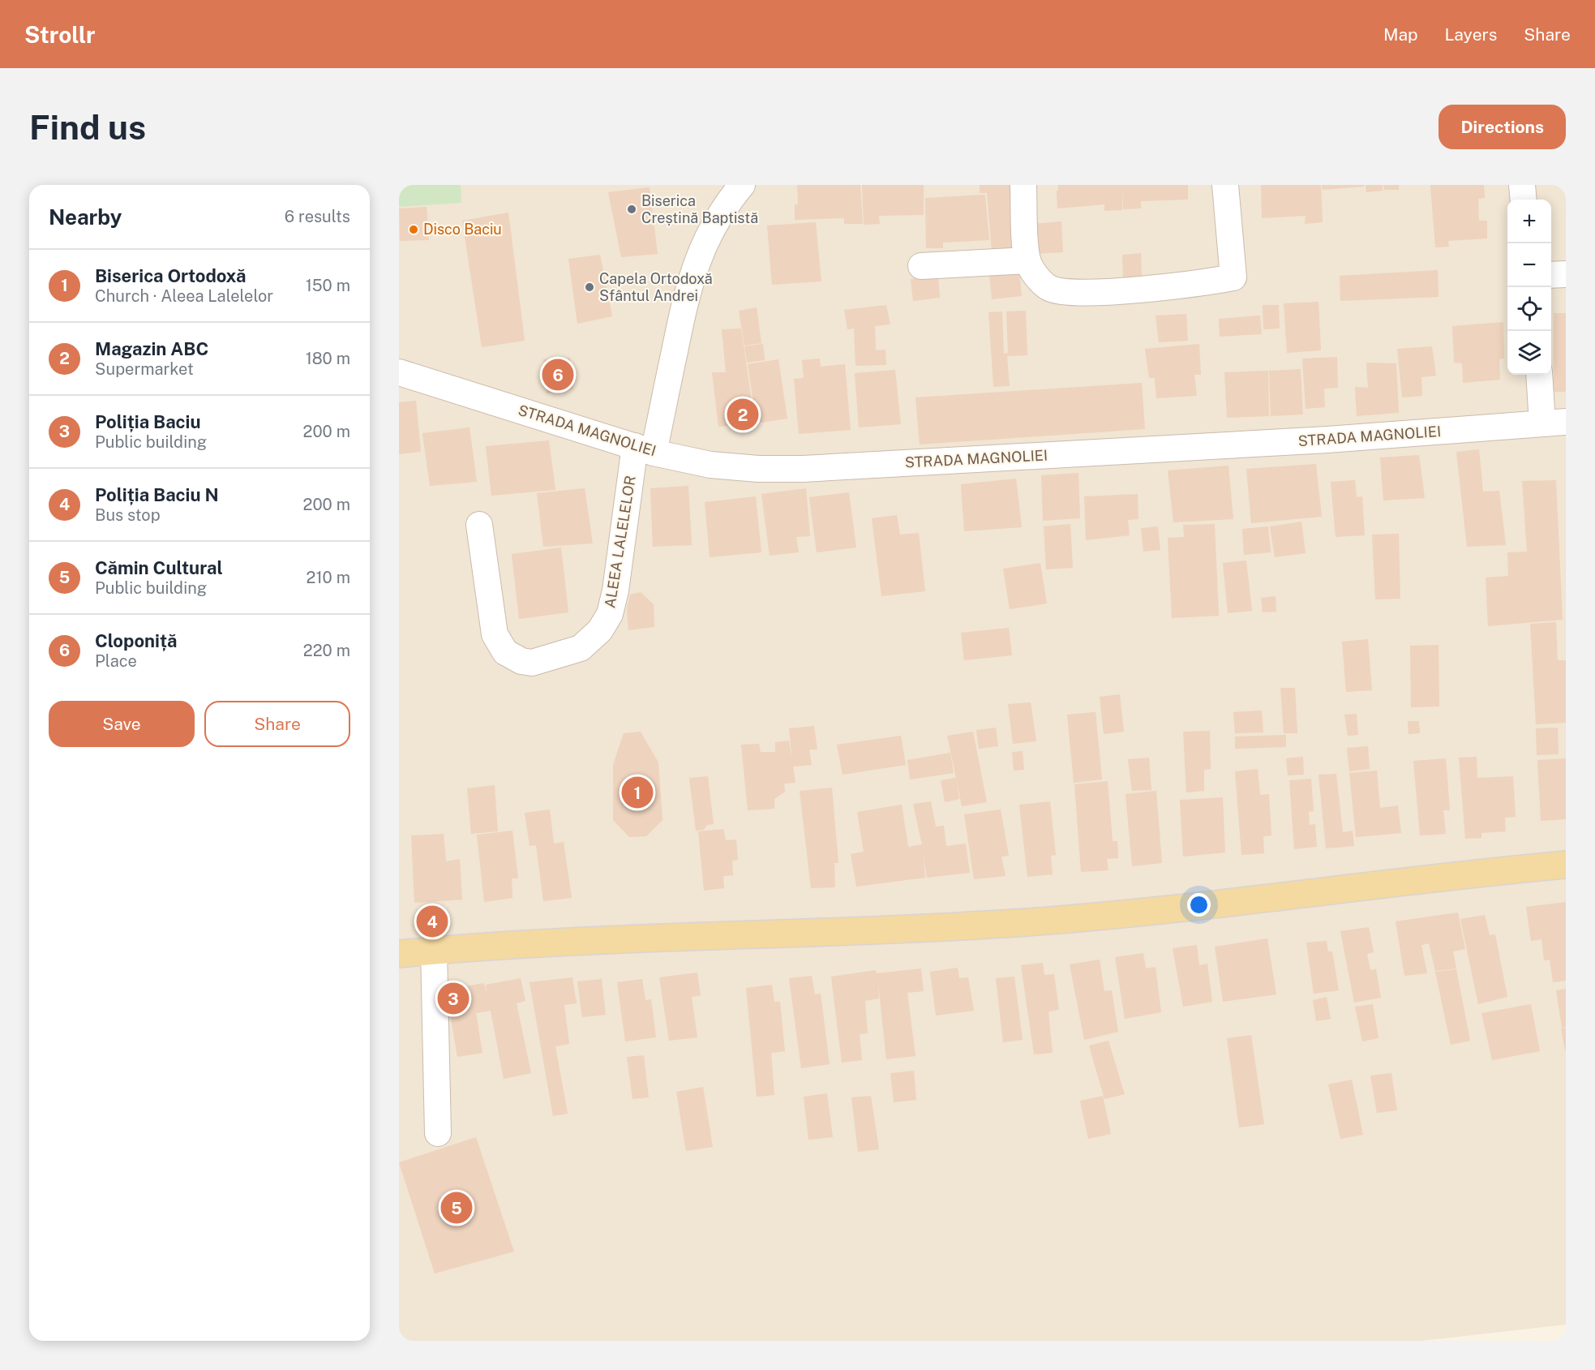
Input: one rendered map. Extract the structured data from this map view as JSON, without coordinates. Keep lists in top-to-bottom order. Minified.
{"streets":{"street":["STRADA MAGNOLIEI","ALEEA LALELELOR"]},"crossings":[["STRADA MAGNOLIEI","ALEEA LALELELOR"]],"places":["Biserica Creștină Baptistă","Disco Baciu","Capela Ortodoxă Sfântul Andrei"],"page":{"header":"Strollr","nav":["Map","Layers","Share"],"buttons":["Directions",["Save","Share"]],"title":"Find us","heading":["Nearby","6 results"],"map_buttons":["+","−"],"list":[{"mark":"1","name":"Biserica Ortodoxă","note":"Church · Aleea Lalelelor","value":"150 m"},{"mark":"2","name":"Magazin ABC","note":"Supermarket","value":"180 m"},{"mark":"3","name":"Poliția Baciu","note":"Public building","value":"200 m"},{"mark":"4","name":"Poliția Baciu N","note":"Bus stop","value":"200 m"},{"mark":"5","name":"Cămin Cultural","note":"Public building","value":"210 m"},{"mark":"6","name":"Cloponiță","note":"Place","value":"220 m"}],"pins":["6","2","1","4","3","5"]}}
